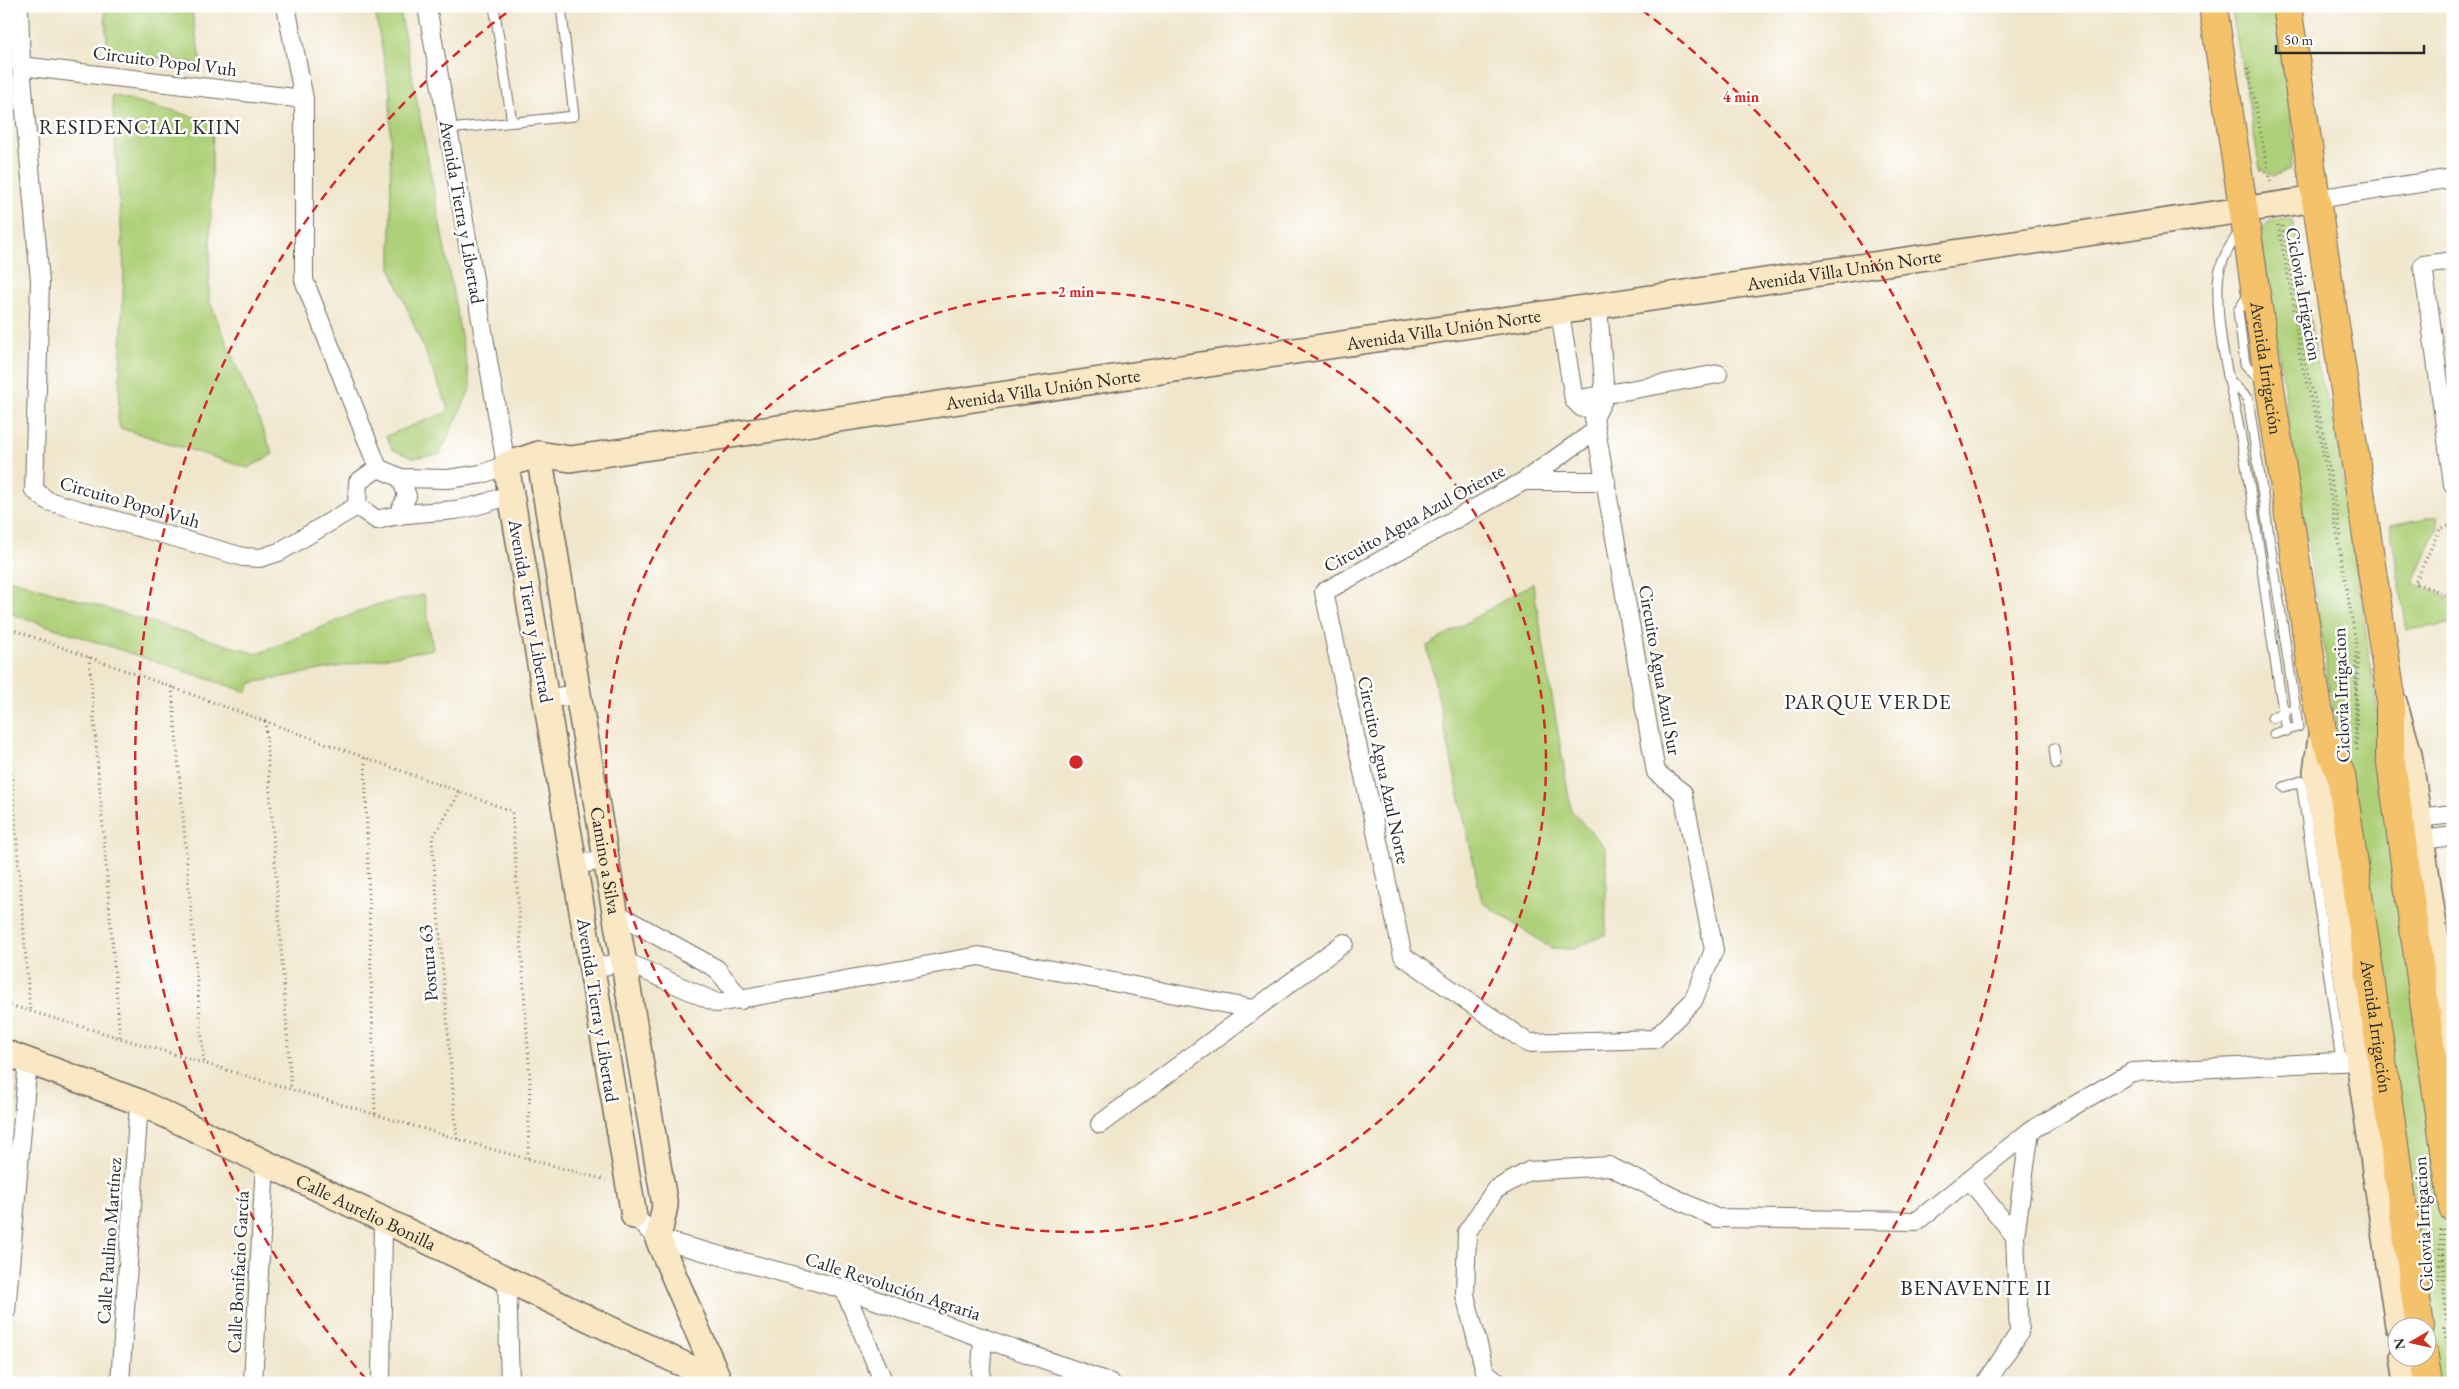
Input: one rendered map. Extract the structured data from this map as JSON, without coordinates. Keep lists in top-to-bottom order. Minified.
{"streets":{"main road":["Avenida Irrigación"],"street":["Circuito Popol Vuh","Avenida Tierra y Libertad","Avenida Villa Unión Norte","Circuito Agua Azul Oriente","Circuito Agua Azul Sur","Circuito Agua Azul Norte","Camino a Silva","Calle Aurelio Bonilla","Calle Paulino Martínez","Calle Bonifacio García","Calle Revolución Agraria"],"path":["Ciclovia Irrigacion","Postura 63"]},"crossings":[["Avenida Tierra y Libertad","Avenida Villa Unión Norte"],["Avenida Villa Unión Norte","Ciclovia Irrigacion"],["Avenida Villa Unión Norte","Avenida Irrigación"],["Avenida Villa Unión Norte","Camino a Silva"],["Circuito Agua Azul Oriente","Circuito Agua Azul Sur"],["Circuito Agua Azul Oriente","Circuito Agua Azul Norte"],["Circuito Agua Azul Sur","Circuito Agua Azul Norte"],["Camino a Silva","Calle Revolución Agraria"],["Calle Aurelio Bonilla","Calle Paulino Martínez"],["Calle Aurelio Bonilla","Calle Bonifacio García"]],"districts":["RESIDENCIAL KIIN","PARQUE VERDE","BENAVENTE II"],"scale_bar":"50 m","north":"left","rings":["4 min","2 min"]}
